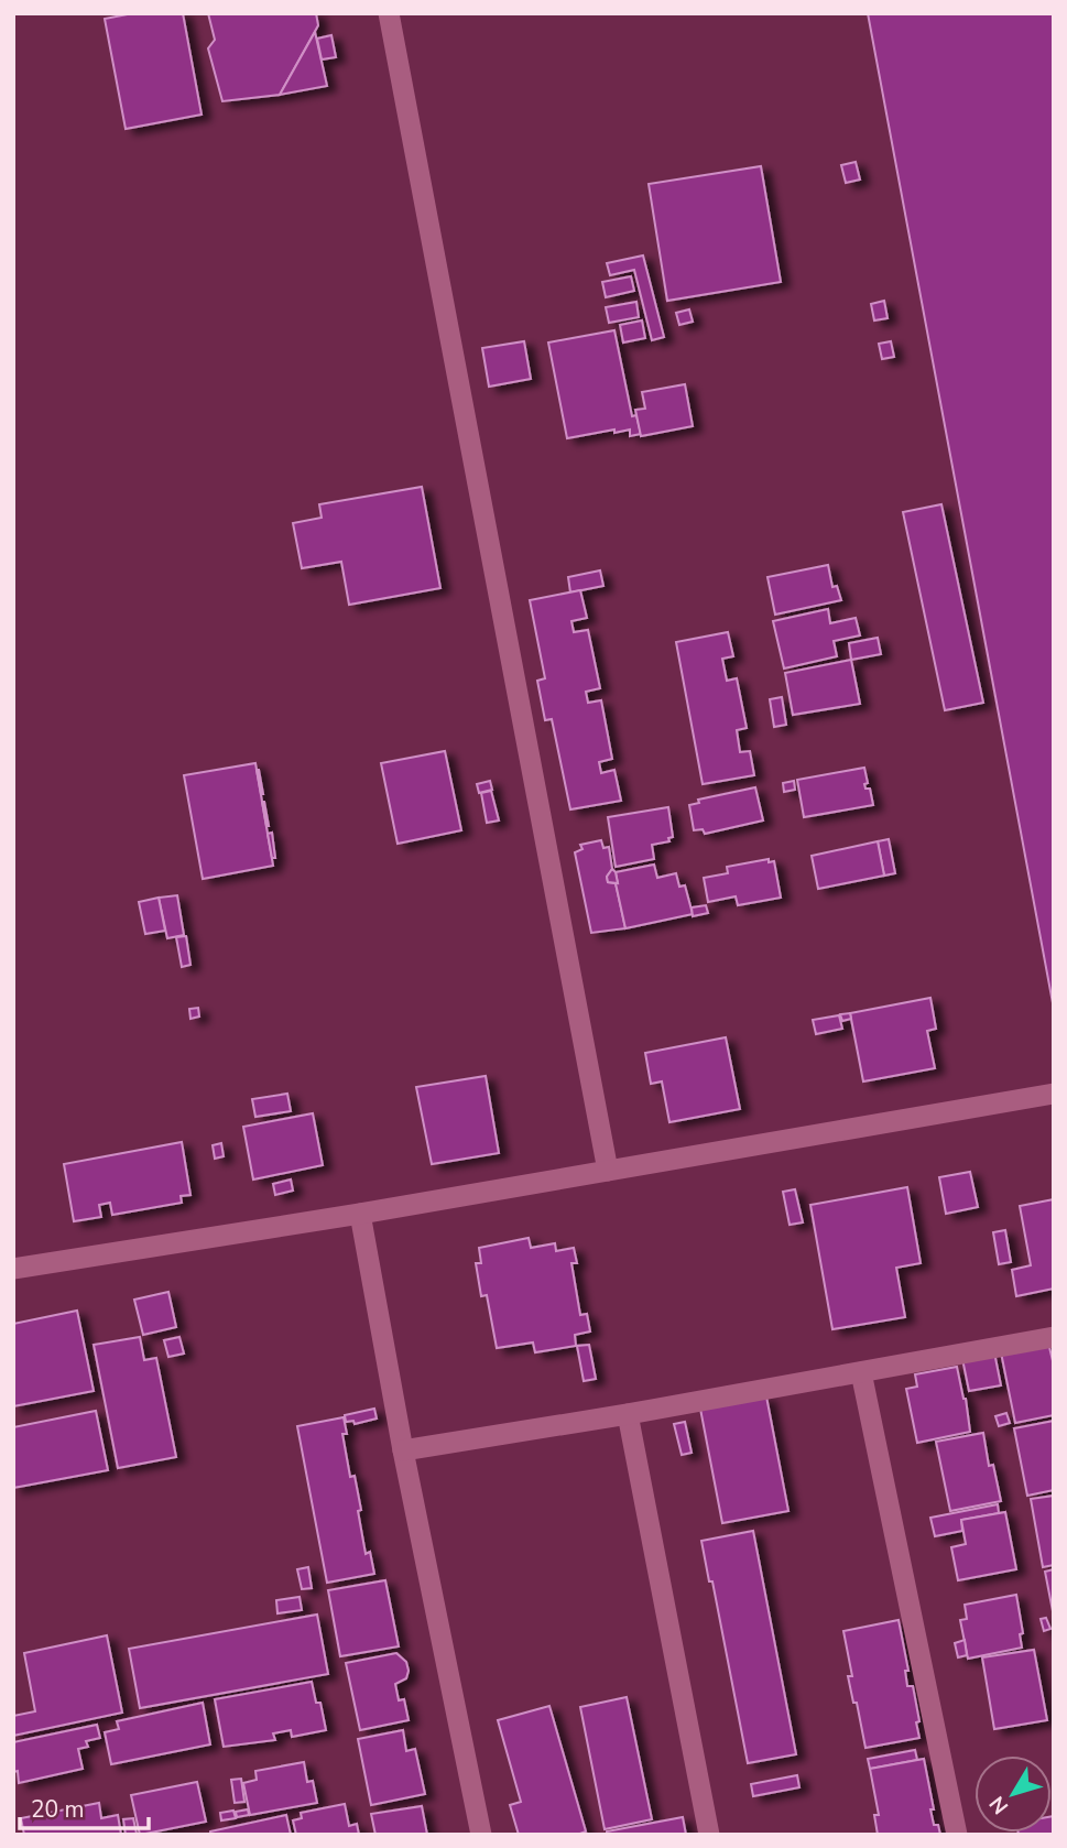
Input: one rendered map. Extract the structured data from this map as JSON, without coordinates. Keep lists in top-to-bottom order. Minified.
{"scale_bar":"20 m","north":"bottom left"}
